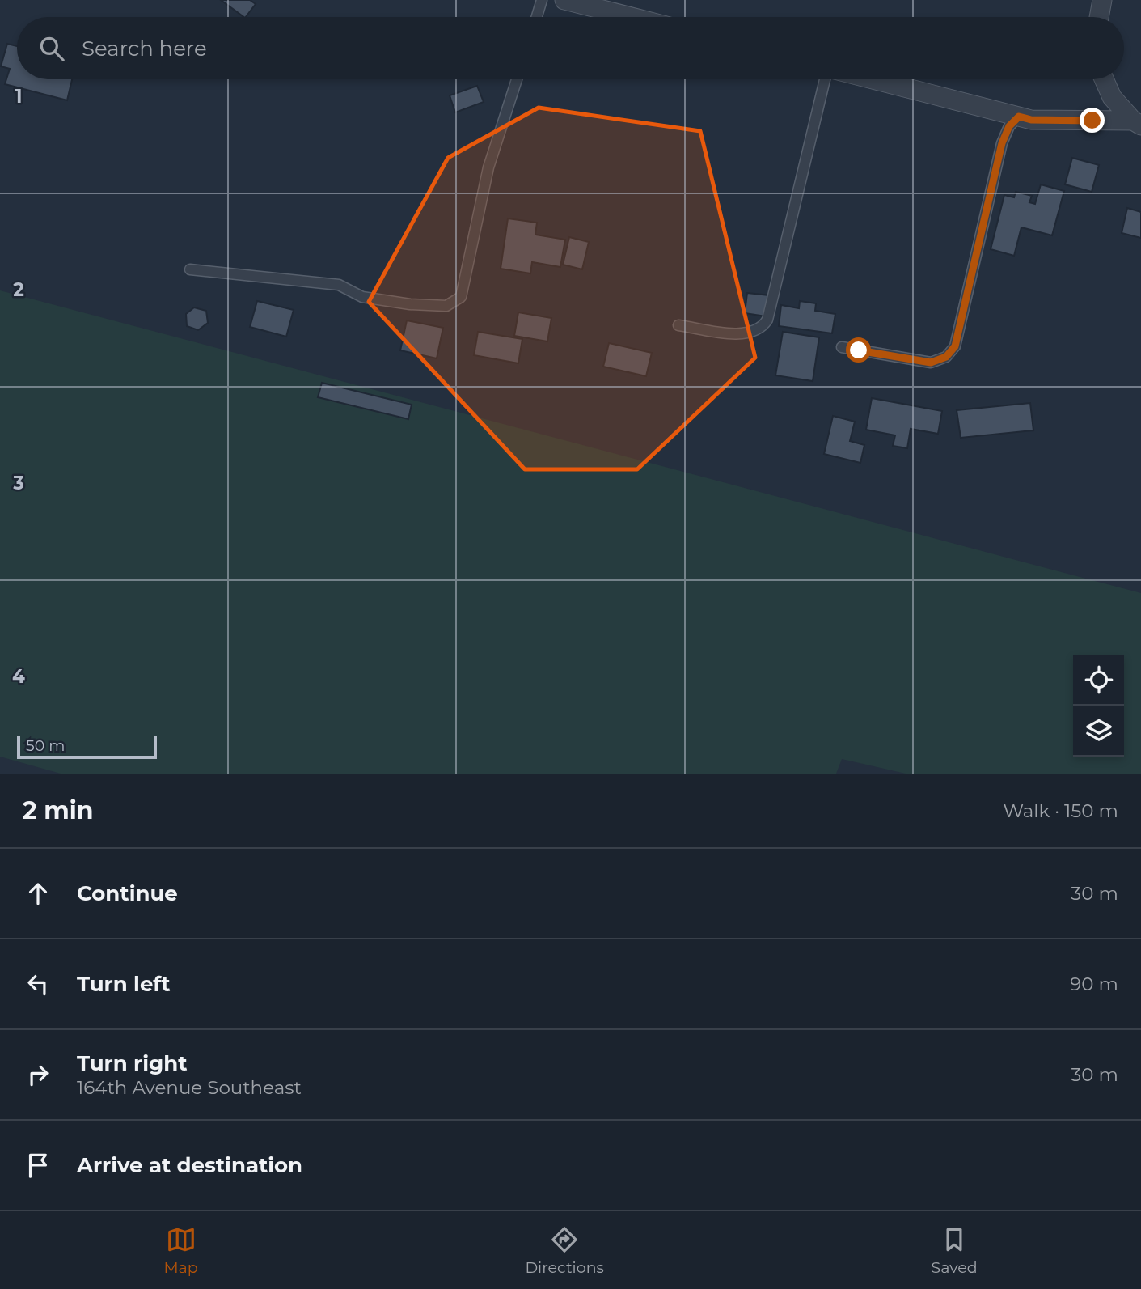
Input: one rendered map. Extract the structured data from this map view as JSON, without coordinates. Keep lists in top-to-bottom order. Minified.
{"scale_bar":"50 m","page":{"search":"Search here","scale":"50 m","heading":["2 min","Walk · 150 m"],"list":[["Continue","30 m"],["Turn left","90 m"],["Turn right","164th Avenue Southeast","30 m"],"Arrive at destination"],"nav":["Map","Directions","Saved"]},"grid":{"rows":["1","2","3","4"]}}
